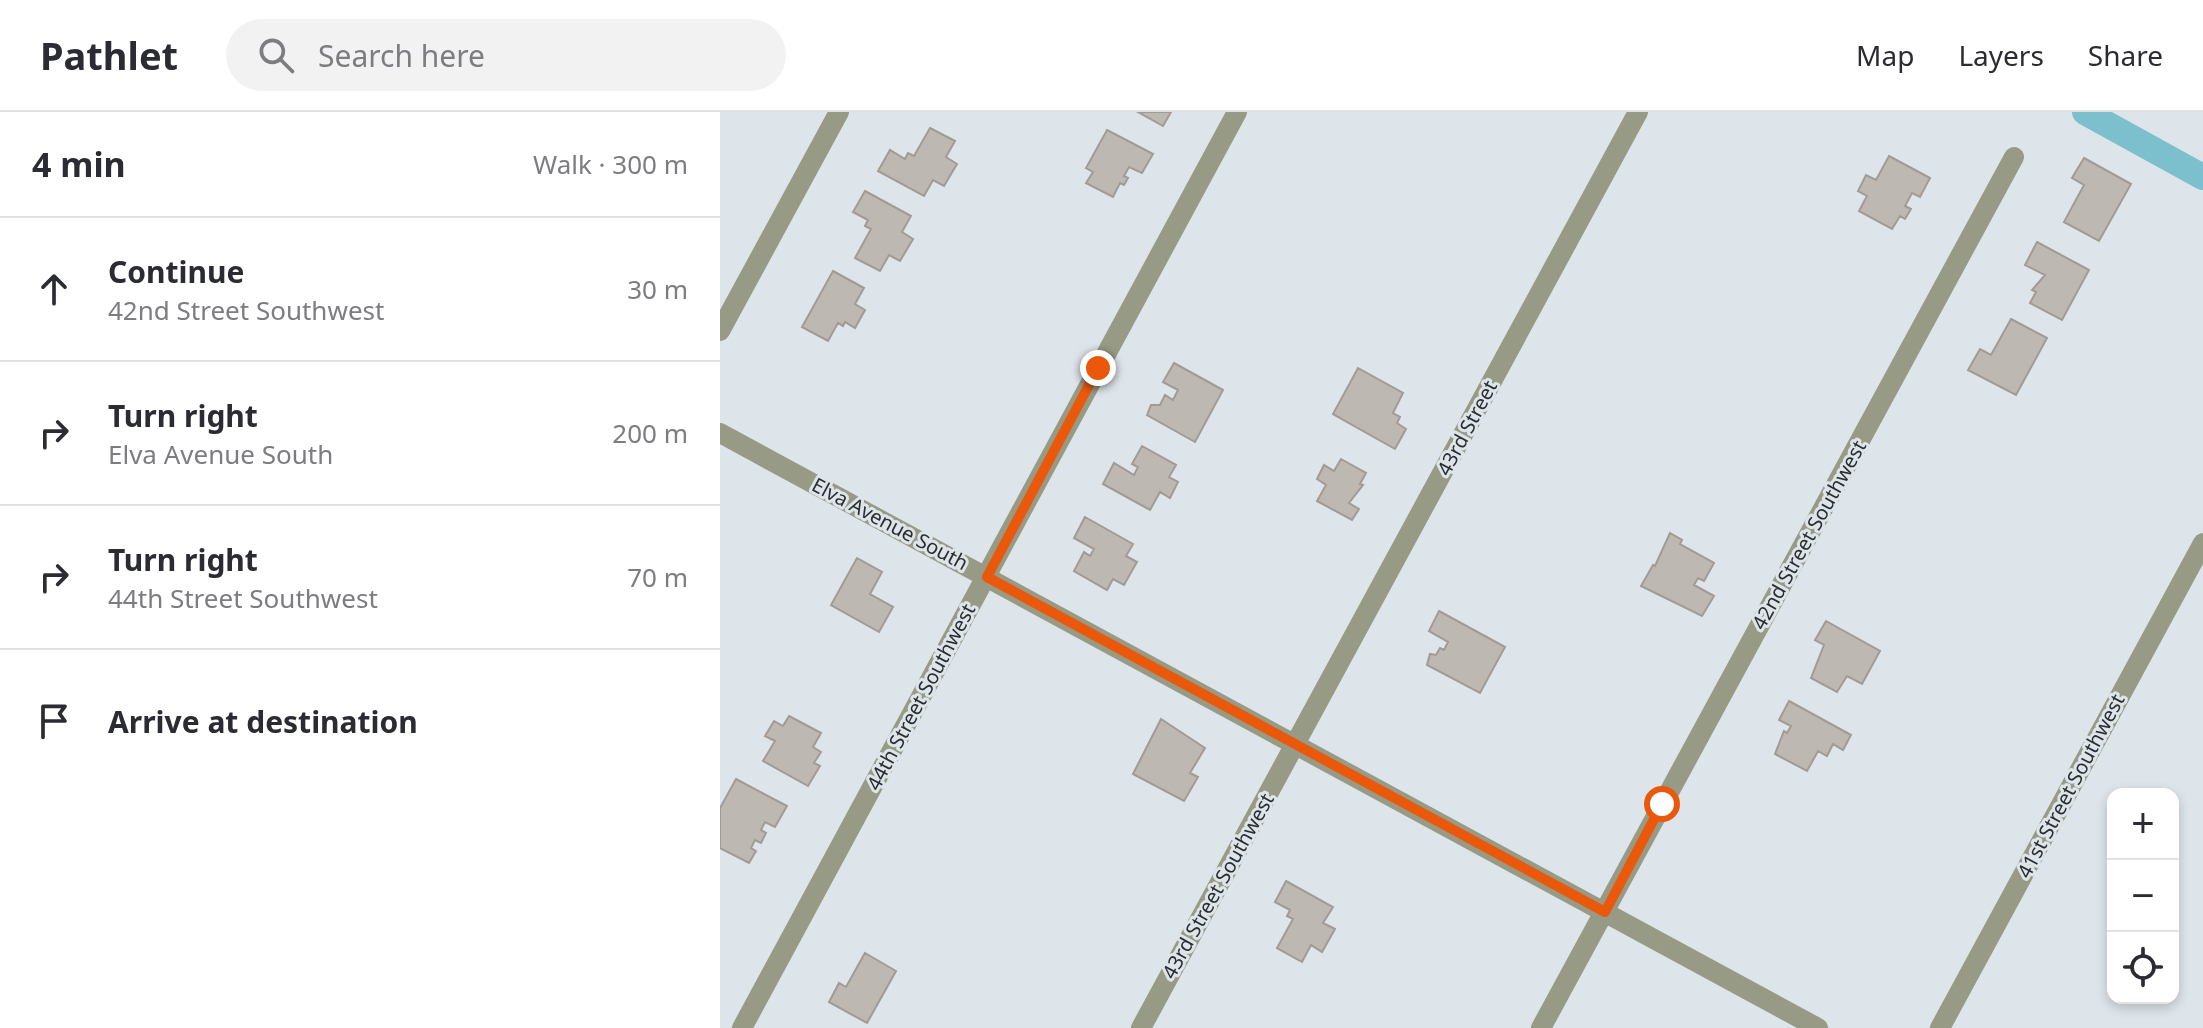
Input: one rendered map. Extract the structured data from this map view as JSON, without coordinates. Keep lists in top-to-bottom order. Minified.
{"streets":{"street":["43rd Street","Elva Avenue South","42nd Street Southwest","44th Street Southwest","41st Street Southwest","43rd Street Southwest"]},"crossings":[["43rd Street","Elva Avenue South"],["43rd Street","43rd Street Southwest"],["Elva Avenue South","42nd Street Southwest"],["Elva Avenue South","44th Street Southwest"],["Elva Avenue South","43rd Street Southwest"]],"page":{"header":"Pathlet","search":"Search here","nav":["Map","Layers","Share"],"heading":["4 min","Walk · 300 m"],"list":[["Continue","42nd Street Southwest","30 m"],["Turn right","Elva Avenue South","200 m"],["Turn right","44th Street Southwest","70 m"],"Arrive at destination"],"map_buttons":["+","−"]}}
